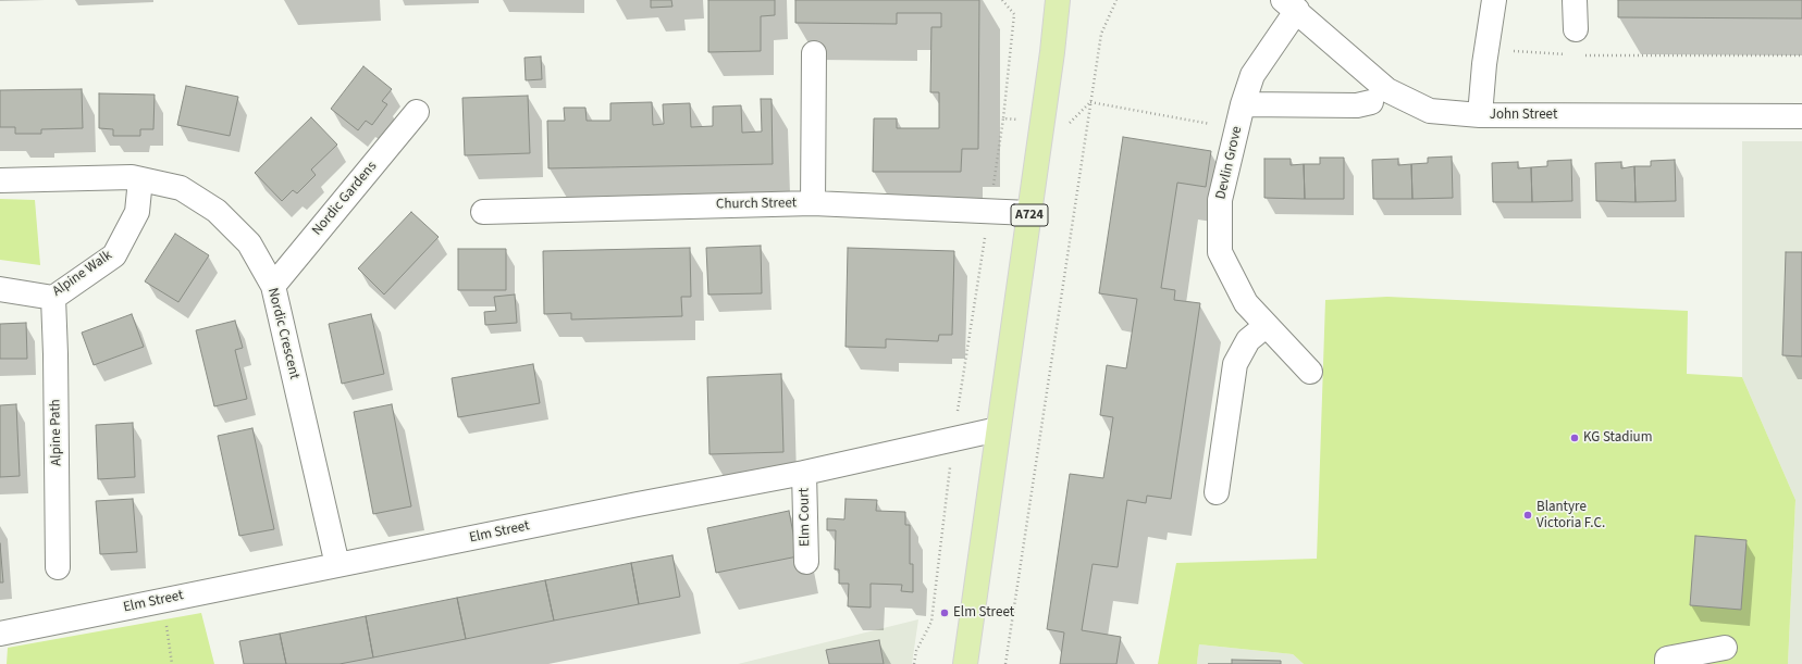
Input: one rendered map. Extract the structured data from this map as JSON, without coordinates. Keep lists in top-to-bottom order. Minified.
{"streets":{"main road":["A724"],"street":["John Street","Devlin Grove","Nordic Gardens","Church Street","Alpine Walk","Nordic Crescent","Alpine Path","Elm Court","Elm Street"]},"crossings":[["John Street","Devlin Grove"],["Nordic Gardens","Nordic Crescent"],["Church Street","A724"],["A724","Elm Street"],["Alpine Walk","Nordic Crescent"],["Alpine Walk","Alpine Path"],["Nordic Crescent","Elm Street"],["Elm Court","Elm Street"]],"places":["KG Stadium","Blantyre Victoria F.C.","Elm Street"]}
